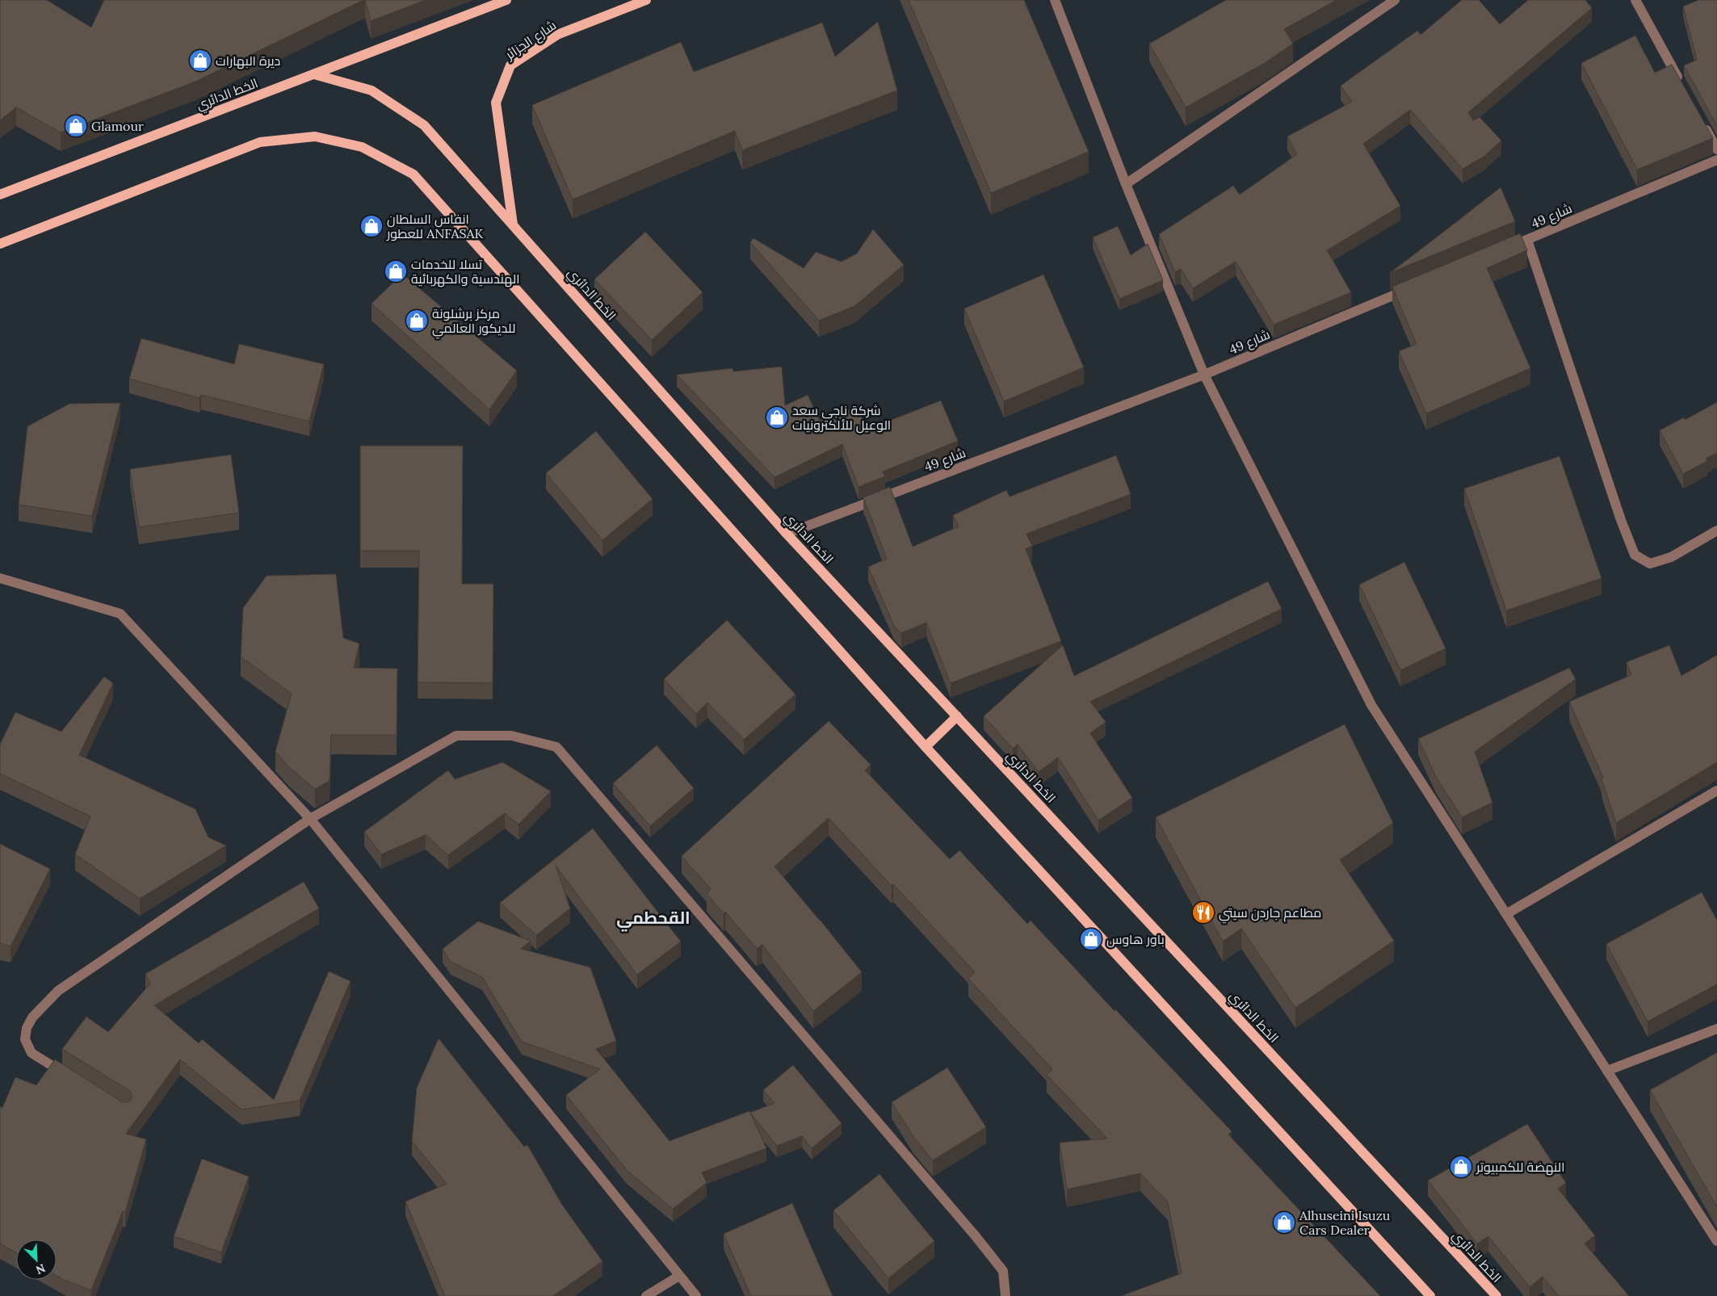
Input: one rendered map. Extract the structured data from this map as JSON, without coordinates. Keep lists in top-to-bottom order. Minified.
{"streets":{"main road":["شارع الجزائر","الخط الدائري"],"street":["شارع 49"]},"crossings":[["شارع الجزائر","الخط الدائري"],["الخط الدائري","شارع 49"]],"districts":["القحطمي"],"places":{"shop":["ديرة البهارات","Glamour","انفاس السلطان للعطور ANFASAK","تسلا للخدمات الهندسية والكهربائية","مركز برشلونة للديكور العالمي","شركة ناجي سعد الوعيل للألكترونيات","باور هاوس","النهضة للكمبيوتر","Alhuseini Isuzu Cars Dealer"],"restaurant":["مطاعم جاردن سيتي"]},"north":"bottom right"}
